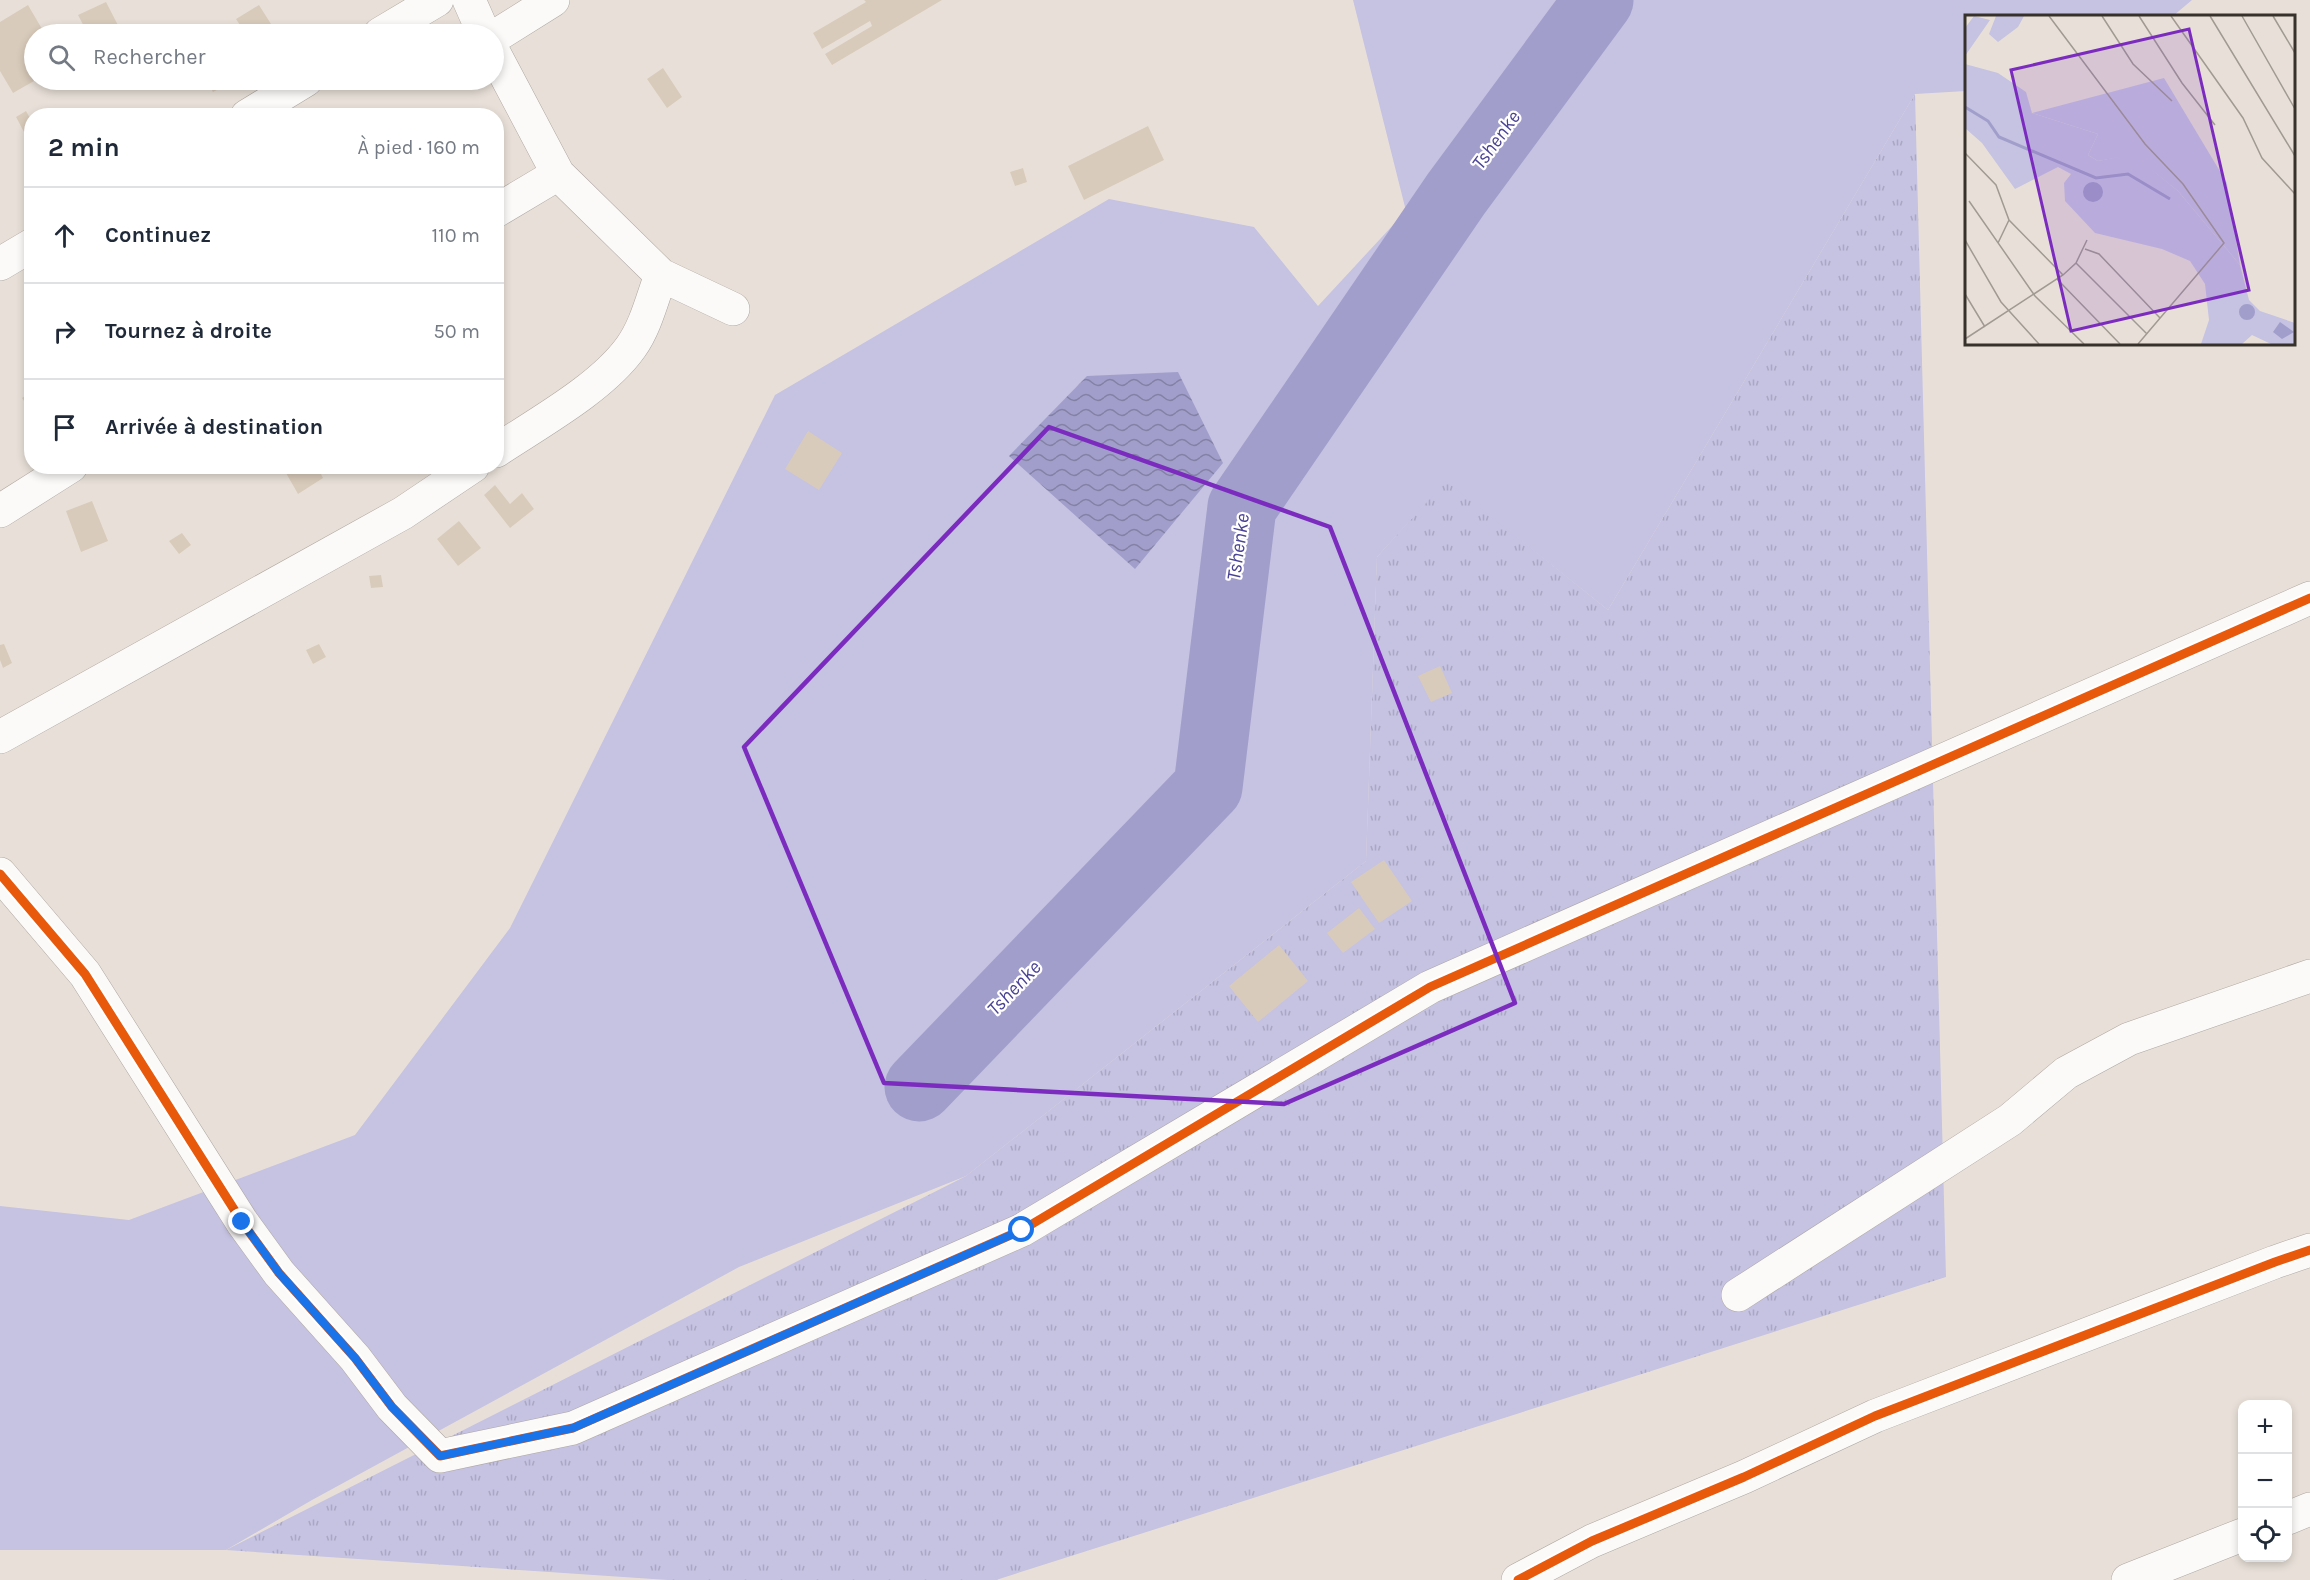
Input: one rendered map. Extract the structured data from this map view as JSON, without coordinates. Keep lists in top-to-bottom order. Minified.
{"water":["Tshenke"],"page":{"search":"Rechercher","heading":["2 min","À pied · 160 m"],"list":[["Continuez","110 m"],["Tournez à droite","50 m"],"Arrivée à destination"],"map_buttons":["+","−"]}}
